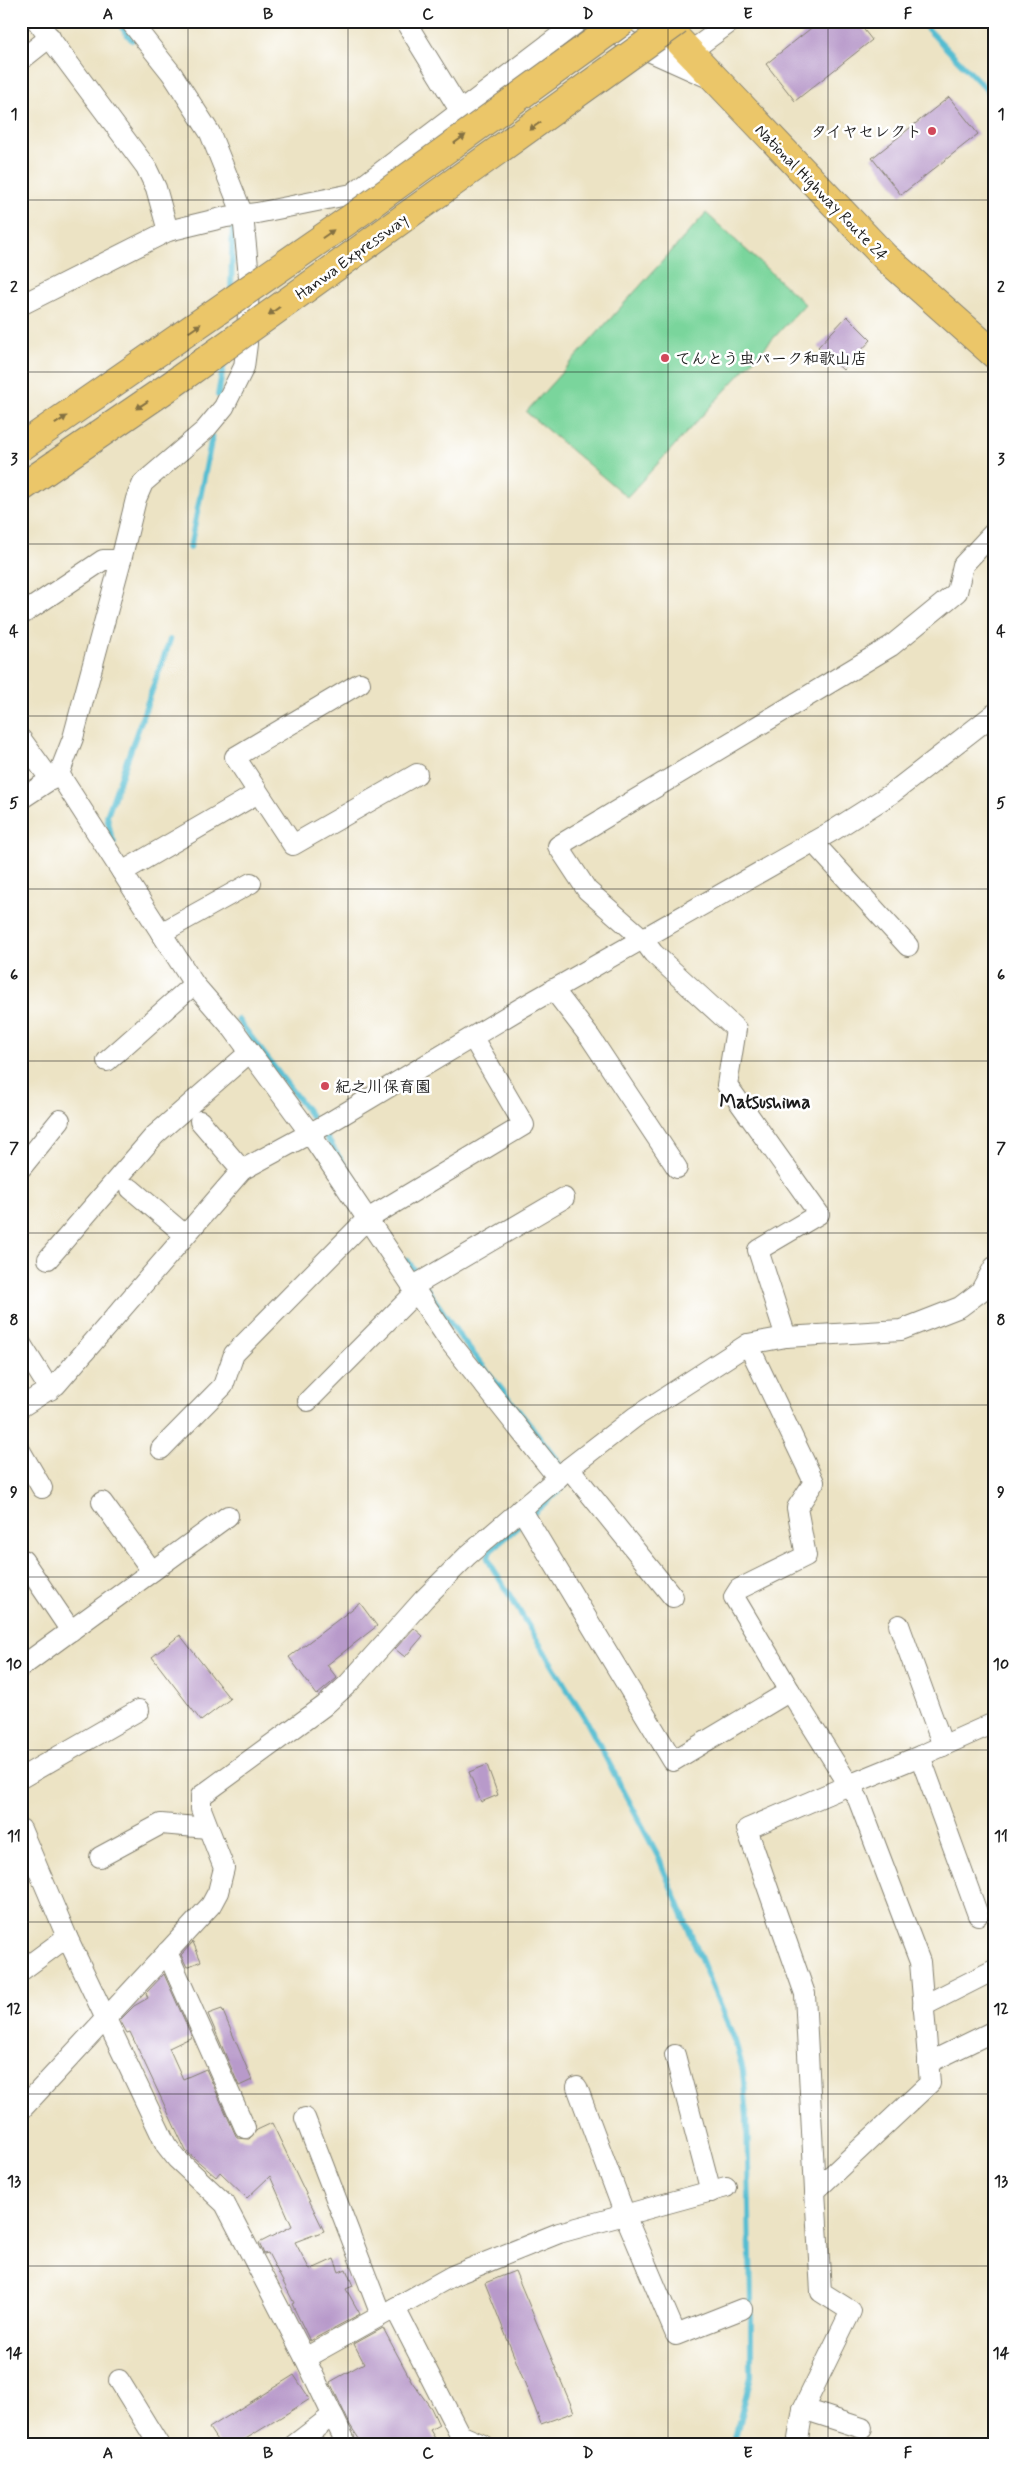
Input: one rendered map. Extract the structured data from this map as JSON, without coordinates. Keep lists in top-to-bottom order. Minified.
{"streets":{"highway":["National Highway Route 24","Hanwa Expressway"]},"districts":["Matsushima"],"places":["タイヤセレクト","てんとう虫パーク和歌山店","紀之川保育園"],"grid":{"columns":["A","B","C","D","E","F"],"rows":["1","2","3","4","5","6","7","8","9","10","11","12","13","14"]}}
